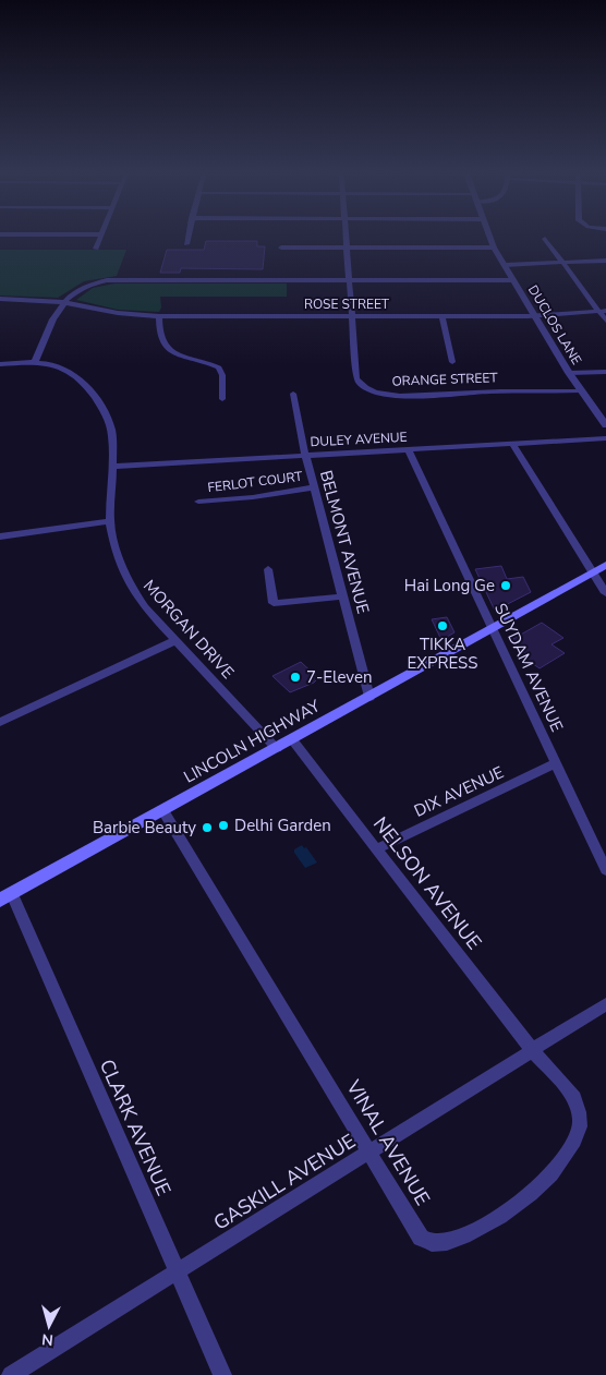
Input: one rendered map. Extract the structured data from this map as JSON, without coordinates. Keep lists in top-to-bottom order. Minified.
{"streets":{"main road":["LINCOLN HIGHWAY"],"street":["ROSE STREET","DUCLOS LANE","ORANGE STREET","DULEY AVENUE","FERLOT COURT","BELMONT AVENUE","MORGAN DRIVE","SUYDAM AVENUE","DIX AVENUE","NELSON AVENUE","CLARK AVENUE","VINAL AVENUE","GASKILL AVENUE"]},"crossings":[["ROSE STREET","DUCLOS LANE"],["ROSE STREET","ORANGE STREET"],["DUCLOS LANE","ORANGE STREET"],["DULEY AVENUE","BELMONT AVENUE"],["DULEY AVENUE","MORGAN DRIVE"],["DULEY AVENUE","SUYDAM AVENUE"],["FERLOT COURT","BELMONT AVENUE"],["BELMONT AVENUE","LINCOLN HIGHWAY"],["MORGAN DRIVE","LINCOLN HIGHWAY"],["SUYDAM AVENUE","LINCOLN HIGHWAY"],["SUYDAM AVENUE","DIX AVENUE"],["LINCOLN HIGHWAY","NELSON AVENUE"],["LINCOLN HIGHWAY","CLARK AVENUE"],["LINCOLN HIGHWAY","VINAL AVENUE"],["DIX AVENUE","NELSON AVENUE"],["NELSON AVENUE","VINAL AVENUE"],["NELSON AVENUE","GASKILL AVENUE"],["CLARK AVENUE","GASKILL AVENUE"],["VINAL AVENUE","GASKILL AVENUE"]],"places":["Hai Long Ge","TIKKA EXPRESS","7-Eleven","Delhi Garden","Barbie Beauty"],"north":"bottom"}
